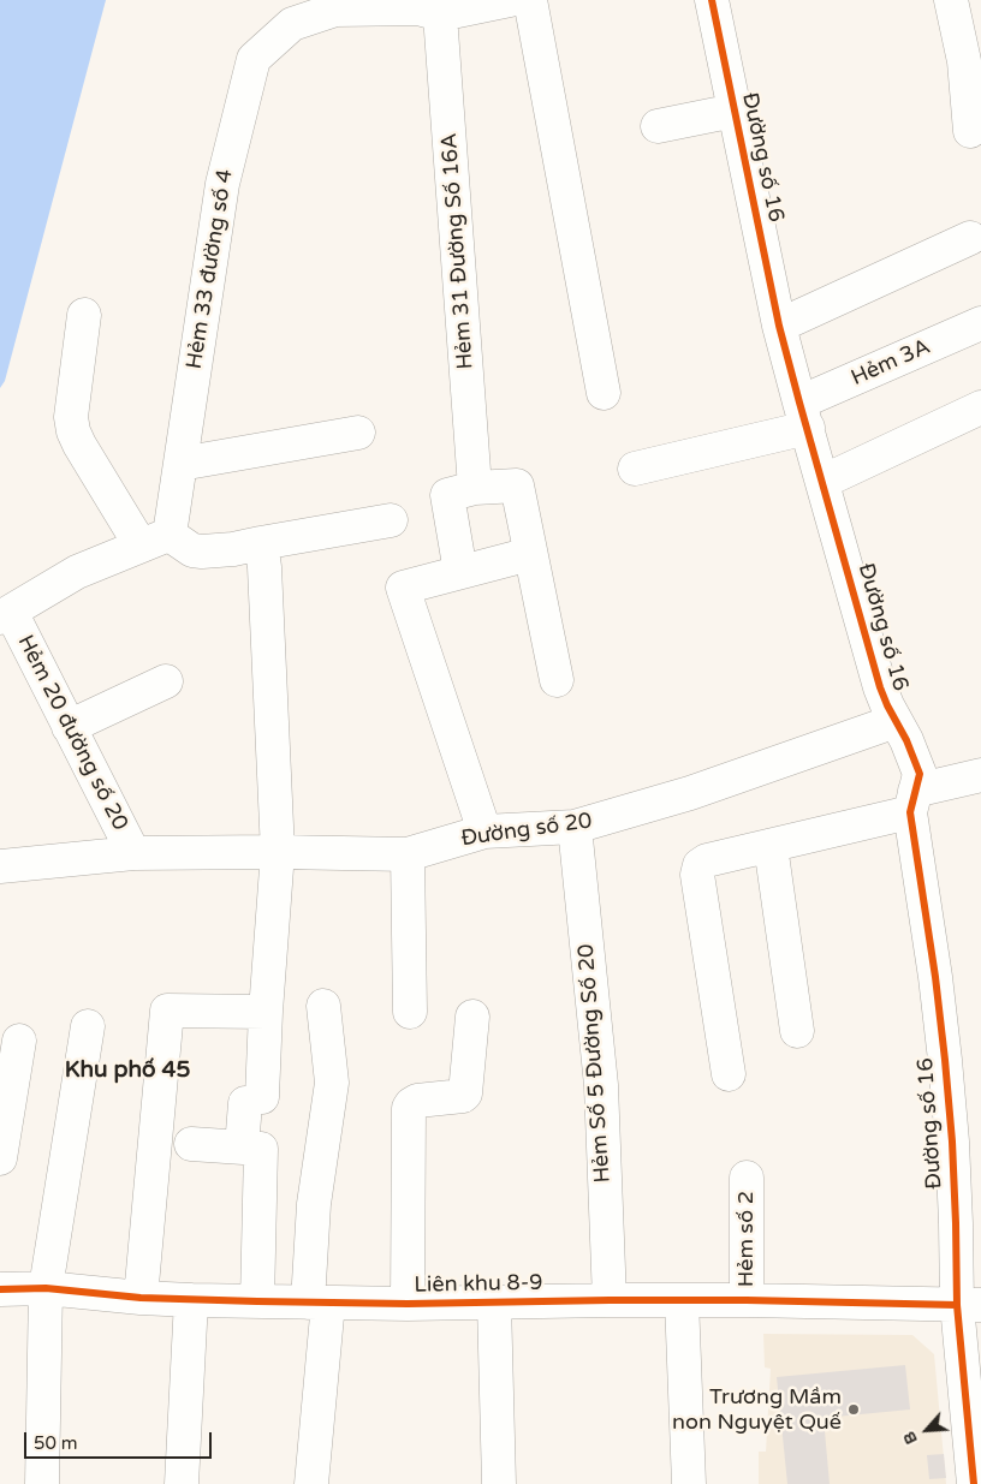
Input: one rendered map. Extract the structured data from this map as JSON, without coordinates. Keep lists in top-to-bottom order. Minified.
{"streets":{"street":["Đường số 16","Hẻm 31 Đường Số 16A","Hẻm 33 đường số 4","Hẻm 3A","Hẻm 20 đường số 20","Đường số 20","Hẻm Số 5 Đường Số 20","Hẻm số 2","Liên khu 8-9"]},"crossings":[["Đường số 16","Hẻm 3A"],["Đường số 16","Đường số 20"],["Đường số 16","Liên khu 8-9"],["Hẻm 20 đường số 20","Đường số 20"],["Đường số 20","Hẻm Số 5 Đường Số 20"],["Hẻm Số 5 Đường Số 20","Liên khu 8-9"],["Hẻm số 2","Liên khu 8-9"]],"districts":["Khu phố 45"],"places":["Trương Mầm non Nguyệt Quế"],"scale_bar":"50 m","north":"bottom left"}
